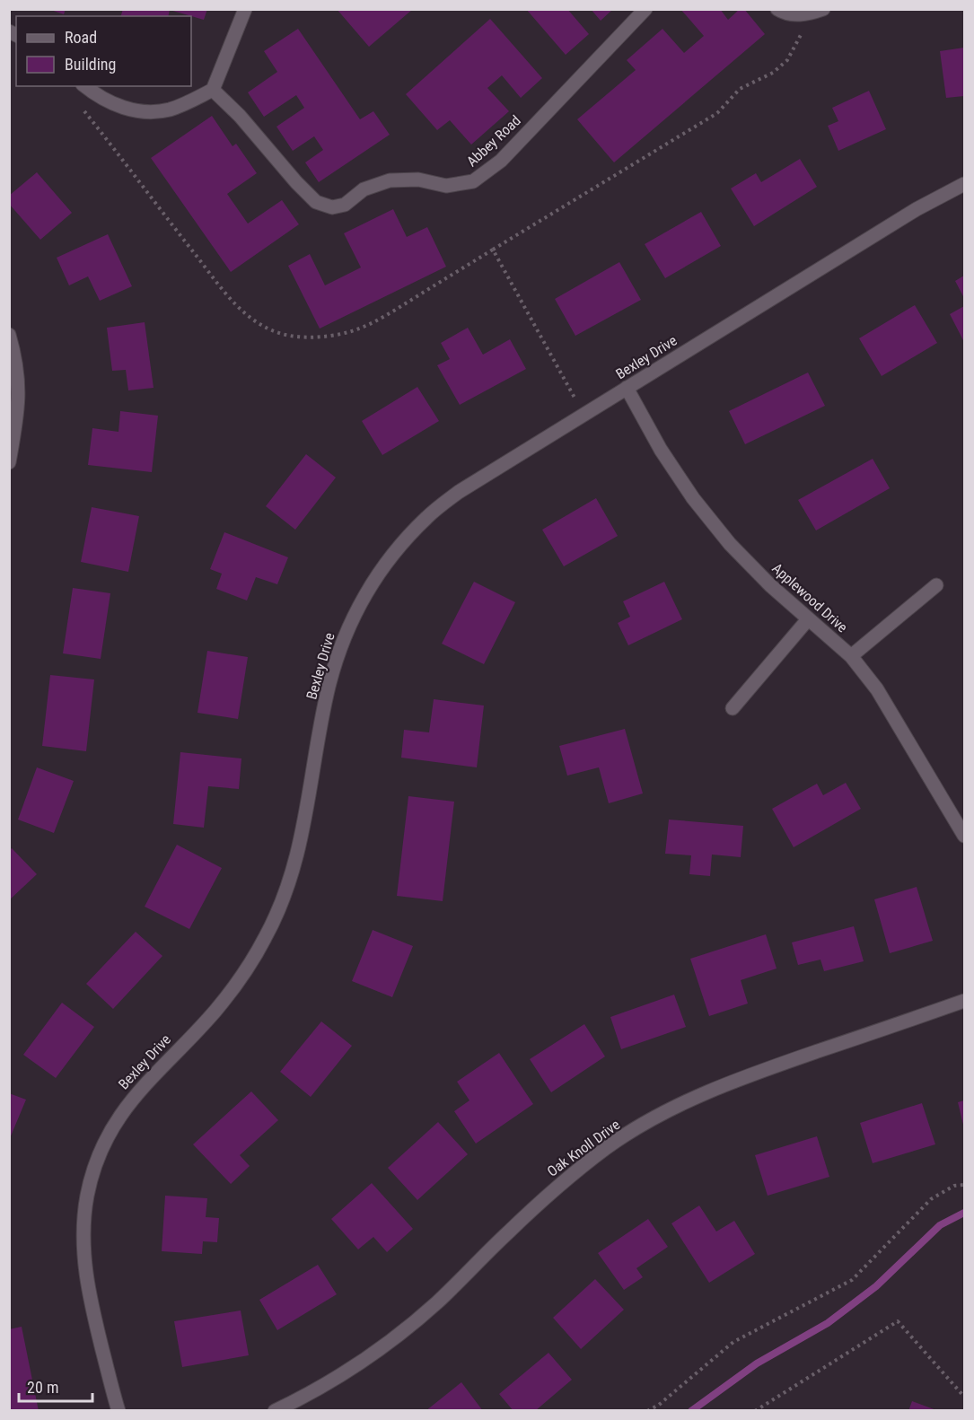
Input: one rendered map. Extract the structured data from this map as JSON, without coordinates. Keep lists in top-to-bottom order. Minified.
{"streets":{"street":["Abbey Road","Bexley Drive","Applewood Drive","Oak Knoll Drive"]},"crossings":[["Bexley Drive","Applewood Drive"]],"legend":["Road","Building"],"scale_bar":"20 m"}
